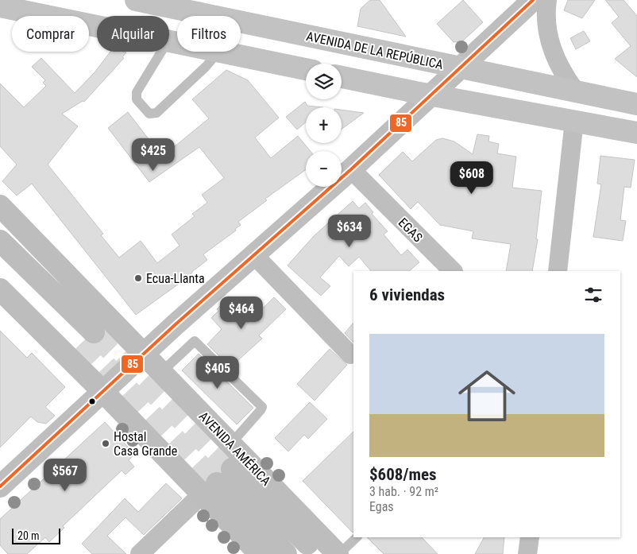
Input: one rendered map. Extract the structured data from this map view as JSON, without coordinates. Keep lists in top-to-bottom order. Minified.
{"streets":{"main road":["AVENIDA DE LA REPÚBLICA","AVENIDA AMÉRICA"],"street":["EGAS"]},"places":["Ecua-Llanta","Hostal Casa Grande"],"lines":["transit line 85"],"scale_bar":"20 m","page":{"chip":["Comprar","Alquilar","Filtros"],"map_buttons":["+","−"],"price":["$425","$608","$634","$464","$405","$567"],"heading":"6 viviendas","list":[{"name":"$608/mes","note":"3 hab. · 92 m² · Egas"}],"scale":"20 m"}}
